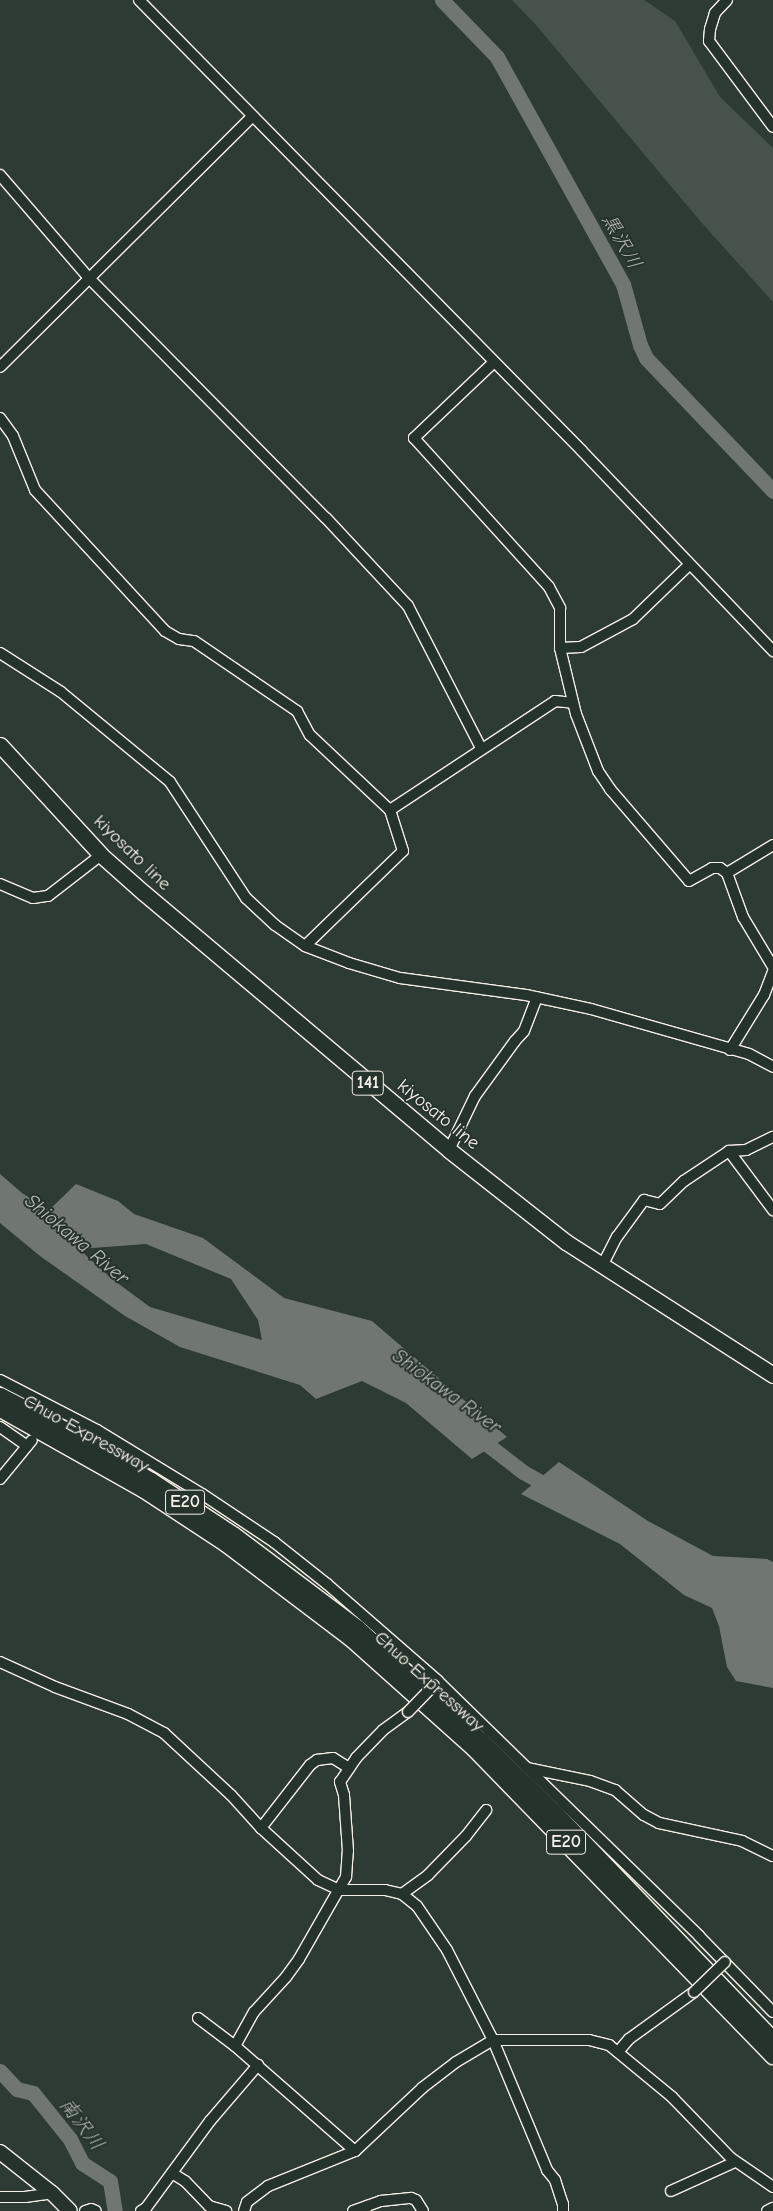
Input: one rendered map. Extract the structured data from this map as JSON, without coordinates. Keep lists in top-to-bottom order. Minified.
{"streets":{"highway":["kiyosato line","141","Chuo Expressway","E20"]},"water":["黒沢川","Shiokawa River","南沢川"]}
